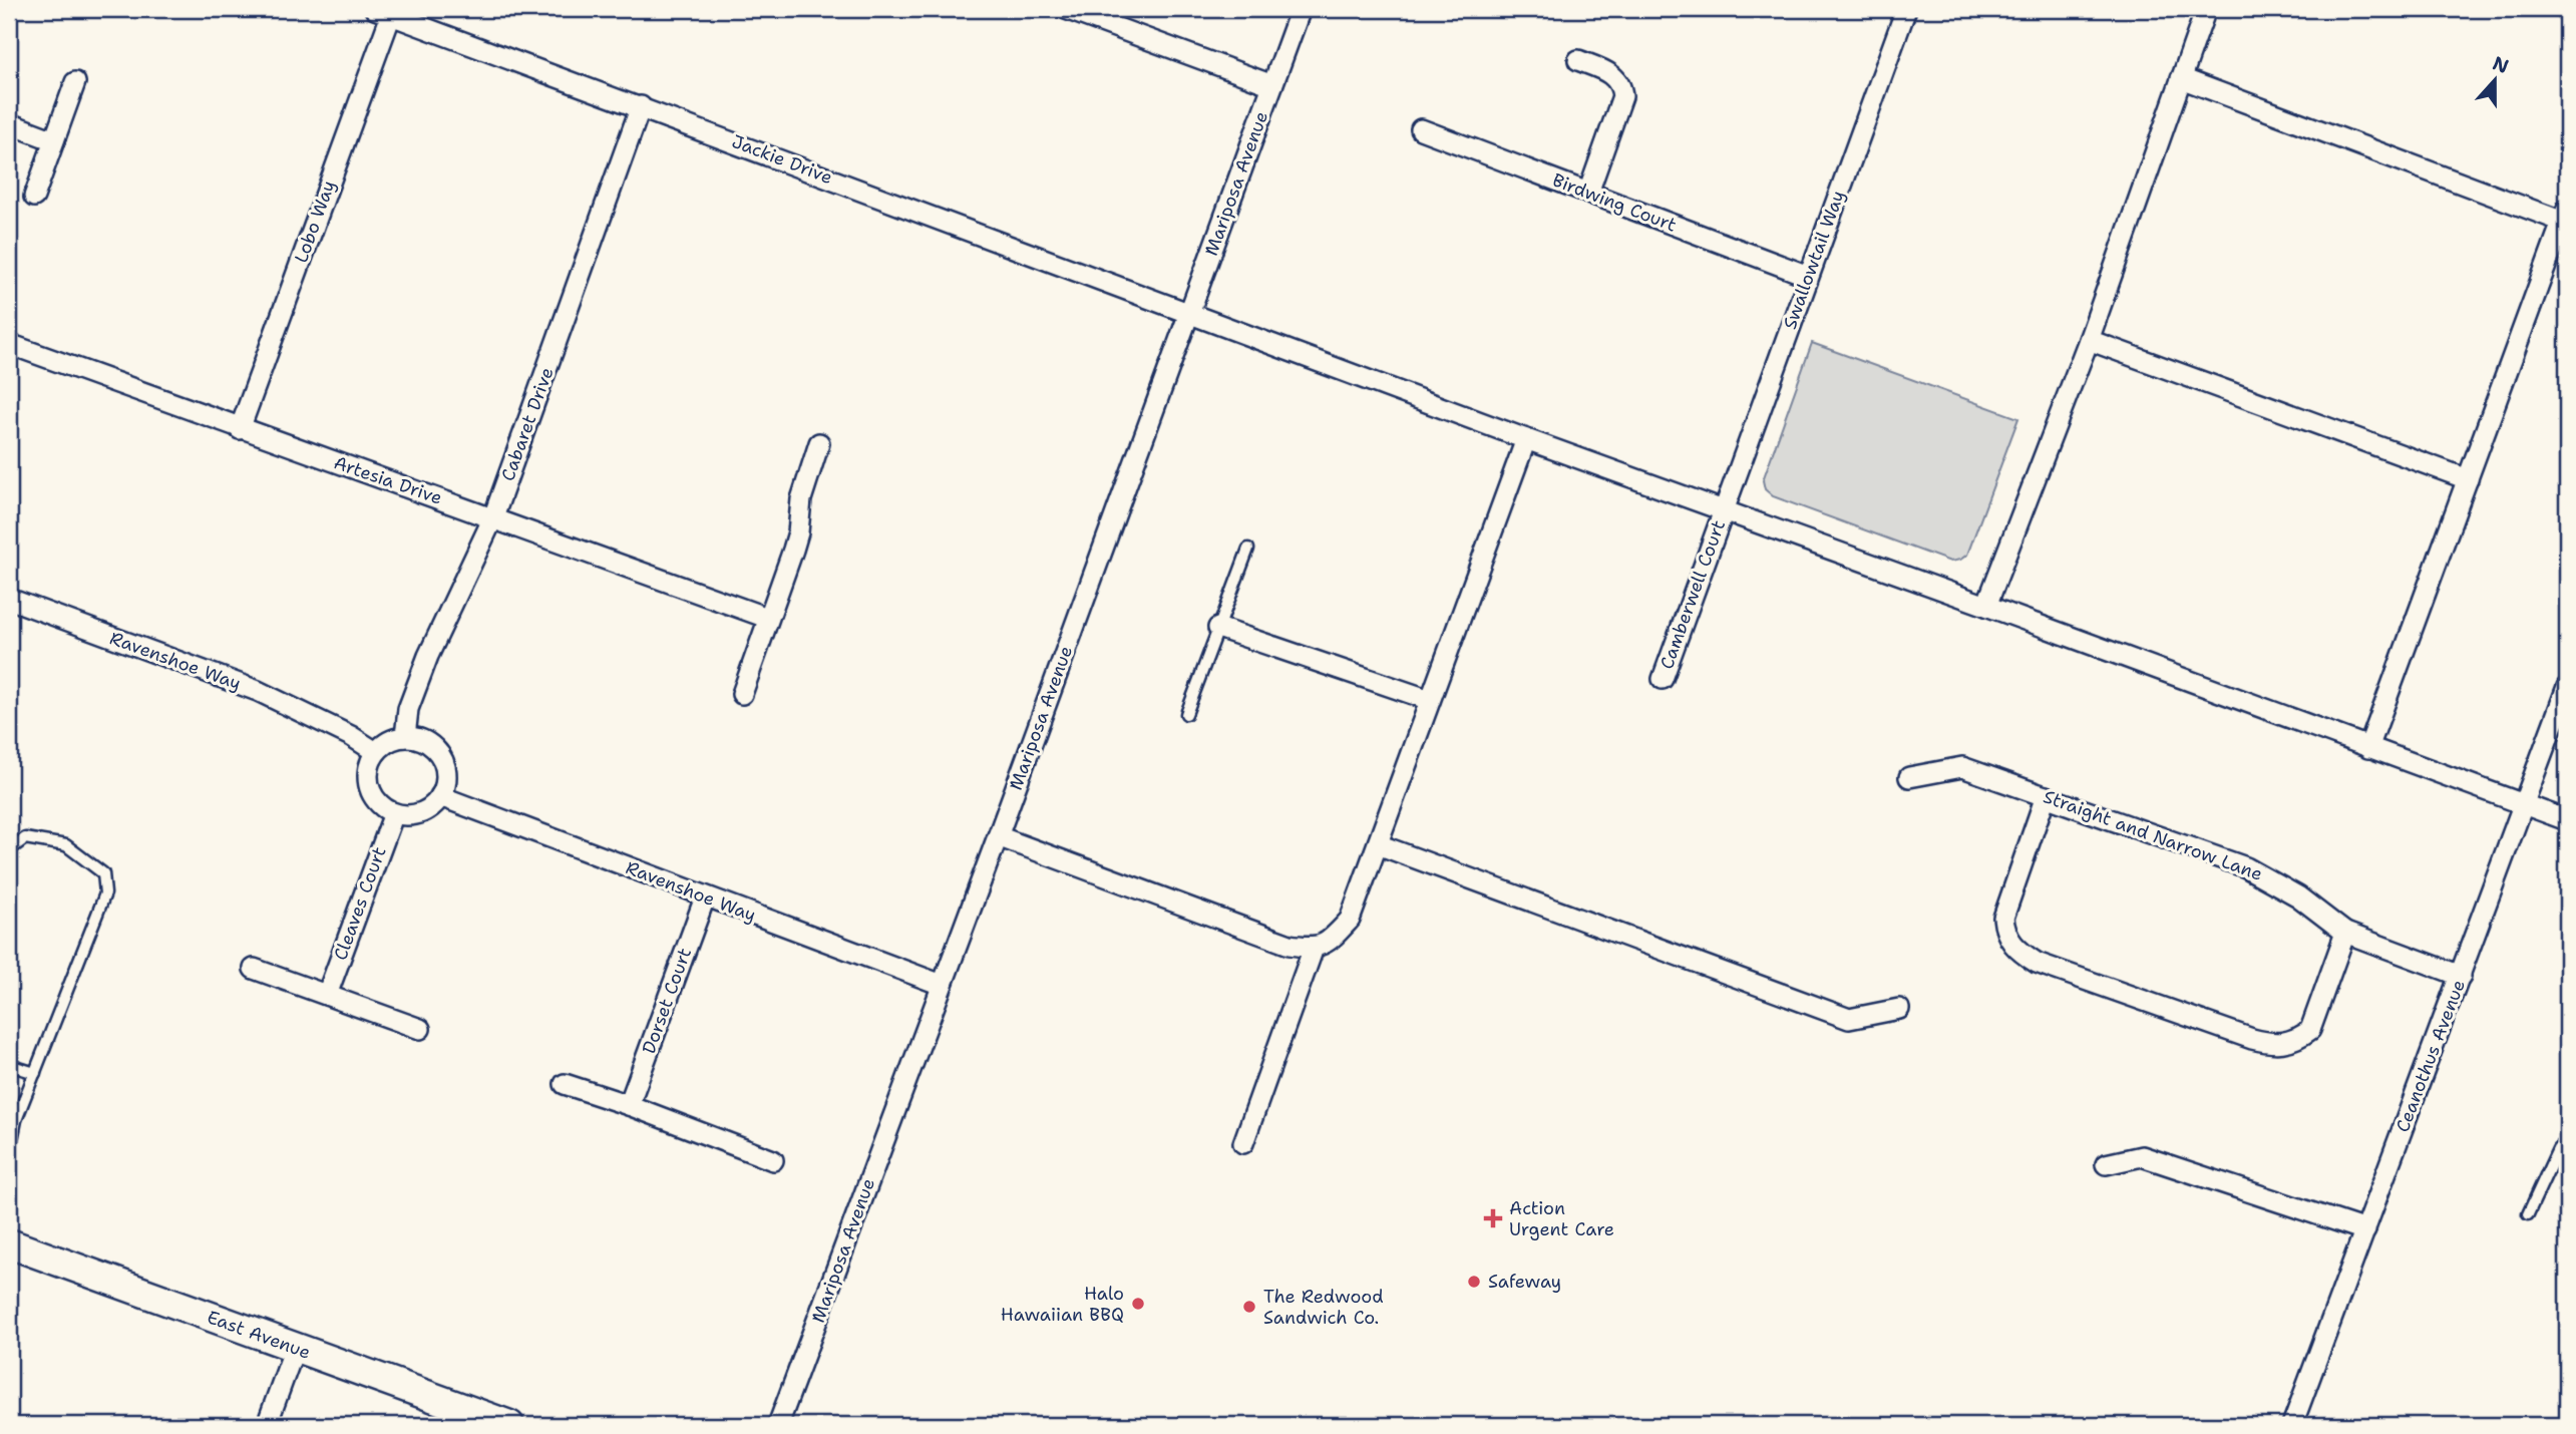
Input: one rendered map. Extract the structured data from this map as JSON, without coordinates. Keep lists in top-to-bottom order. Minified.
{"streets":{"main road":["East Avenue"],"street":["Jackie Drive","Mariposa Avenue","Birdwing Court","Lobo Way","Swallowtail Way","Cabaret Drive","Artesia Drive","Camberwell Court","Ravenshoe Way","Straight and Narrow Lane","Cleaves Court","Dorset Court","Ceanothus Avenue"]},"crossings":[["Jackie Drive","Mariposa Avenue"],["Jackie Drive","Lobo Way"],["Jackie Drive","Swallowtail Way"],["Jackie Drive","Cabaret Drive"],["Jackie Drive","Camberwell Court"],["Jackie Drive","Ceanothus Avenue"],["Mariposa Avenue","Ravenshoe Way"],["Birdwing Court","Swallowtail Way"],["Lobo Way","Artesia Drive"],["Swallowtail Way","Camberwell Court"],["Cabaret Drive","Artesia Drive"],["Cabaret Drive","Ravenshoe Way"],["Cabaret Drive","Cleaves Court"],["Ravenshoe Way","Cleaves Court"],["Ravenshoe Way","Dorset Court"],["Straight and Narrow Lane","Ceanothus Avenue"]],"places":{"health":["Action Urgent Care"],"other":["Safeway","Halo Hawaiian BBQ","The Redwood Sandwich Co."]},"north":"top"}
